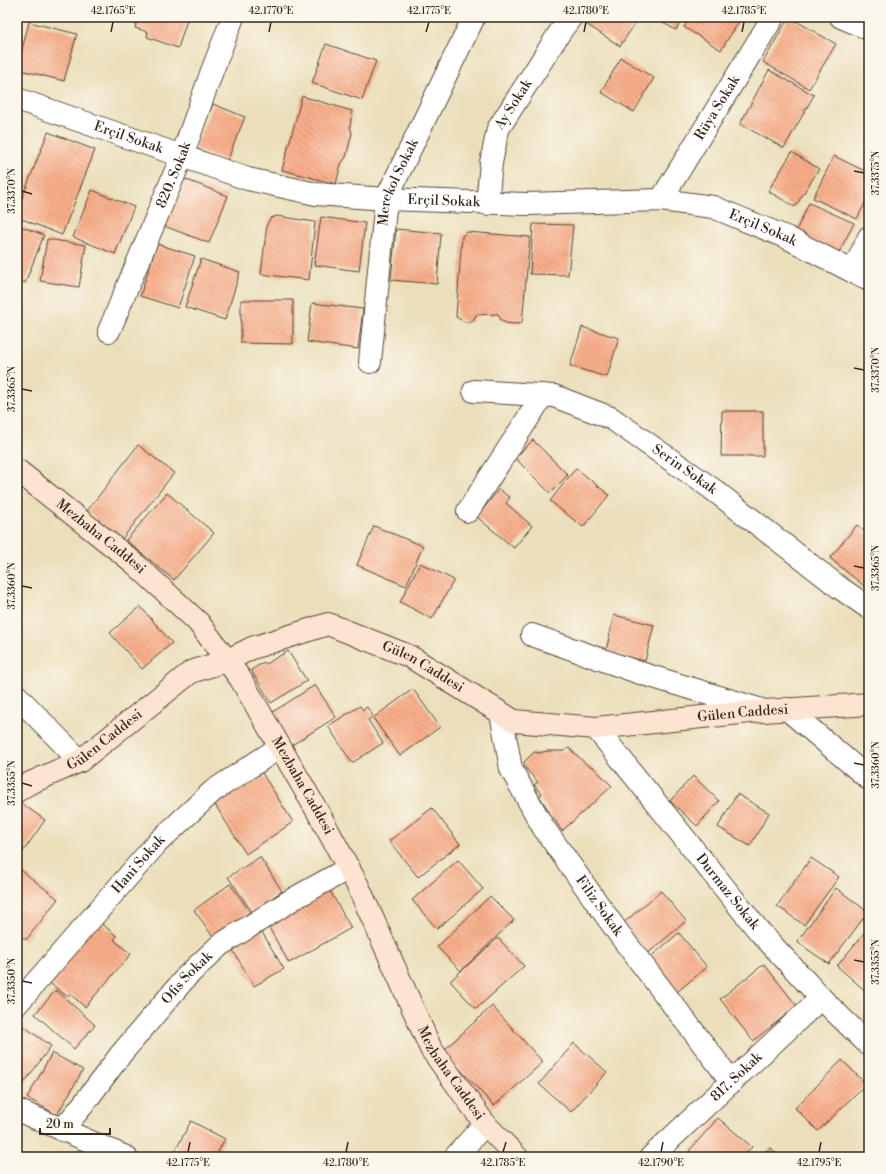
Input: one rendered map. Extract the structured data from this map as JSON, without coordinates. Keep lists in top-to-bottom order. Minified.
{"streets":{"street":["Ay Sokak","Rüya Sokak","Erçil Sokak","820. Sokak","Merekol Sokak","Serin Sokak","Mezbaha Caddesi","Gülen Caddesi","Hani Sokak","Durmaz Sokak","Filiz Sokak","Ofis Sokak","817. Sokak"]},"crossings":[["Ay Sokak","Erçil Sokak"],["Rüya Sokak","Erçil Sokak"],["Erçil Sokak","820. Sokak"],["Erçil Sokak","Merekol Sokak"],["Mezbaha Caddesi","Gülen Caddesi"],["Mezbaha Caddesi","Hani Sokak"],["Mezbaha Caddesi","Ofis Sokak"],["Gülen Caddesi","Durmaz Sokak"],["Gülen Caddesi","Filiz Sokak"],["Durmaz Sokak","817. Sokak"],["Filiz Sokak","817. Sokak"]],"scale_bar":"20 m","coordinates":["42.1765°E","42.1770°E","42.1775°E","42.1780°E","42.1785°E","37.3375°N","37.3370°N","37.3365°N","37.3360°N","37.3355°N","37.3350°N","42.1790°E","42.1795°E"]}
